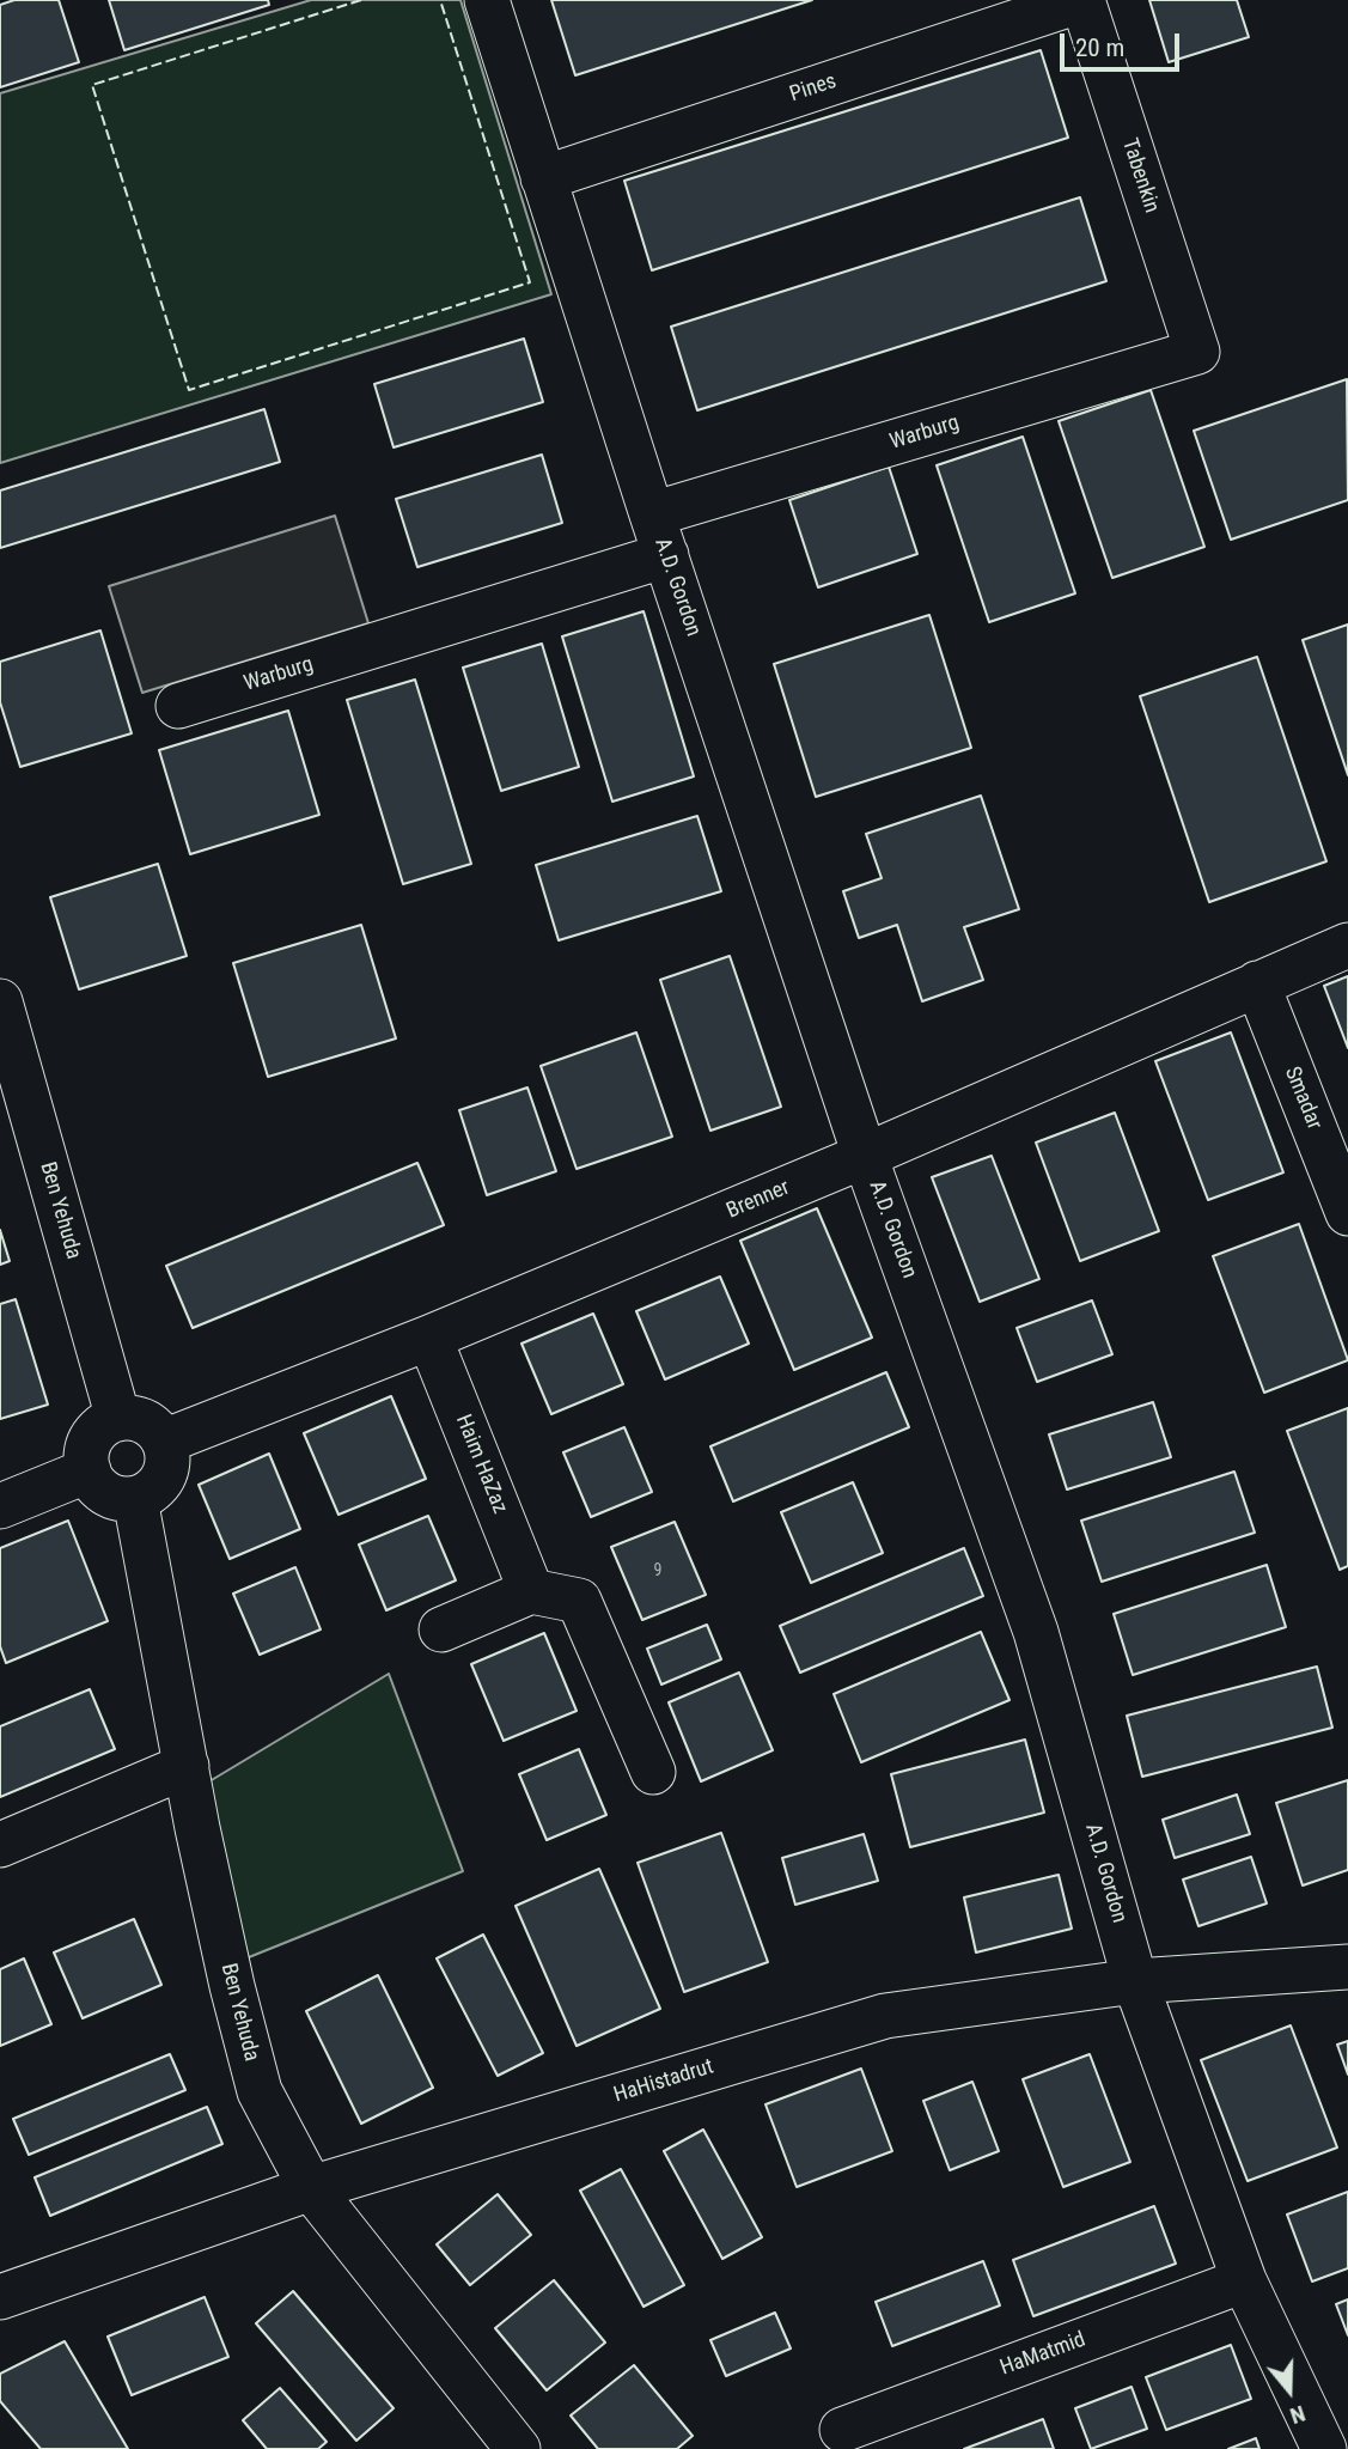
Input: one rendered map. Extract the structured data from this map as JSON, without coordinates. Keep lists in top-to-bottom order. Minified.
{"streets":{"street":["Pines","Tabenkin","Warburg","A.D. Gordon","Smadar","Brenner","Ben Yehuda","Haim HaZaz","HaHistadrut","HaMatmid"]},"crossings":[["Pines","Tabenkin"],["Pines","A.D. Gordon"],["Tabenkin","Warburg"],["Warburg","A.D. Gordon"],["A.D. Gordon","Brenner"],["A.D. Gordon","HaHistadrut"],["A.D. Gordon","HaMatmid"],["Smadar","Brenner"],["Brenner","Ben Yehuda"],["Brenner","Haim HaZaz"],["Ben Yehuda","HaHistadrut"]],"house_numbers":["9"],"scale_bar":"20 m","north":"bottom"}
